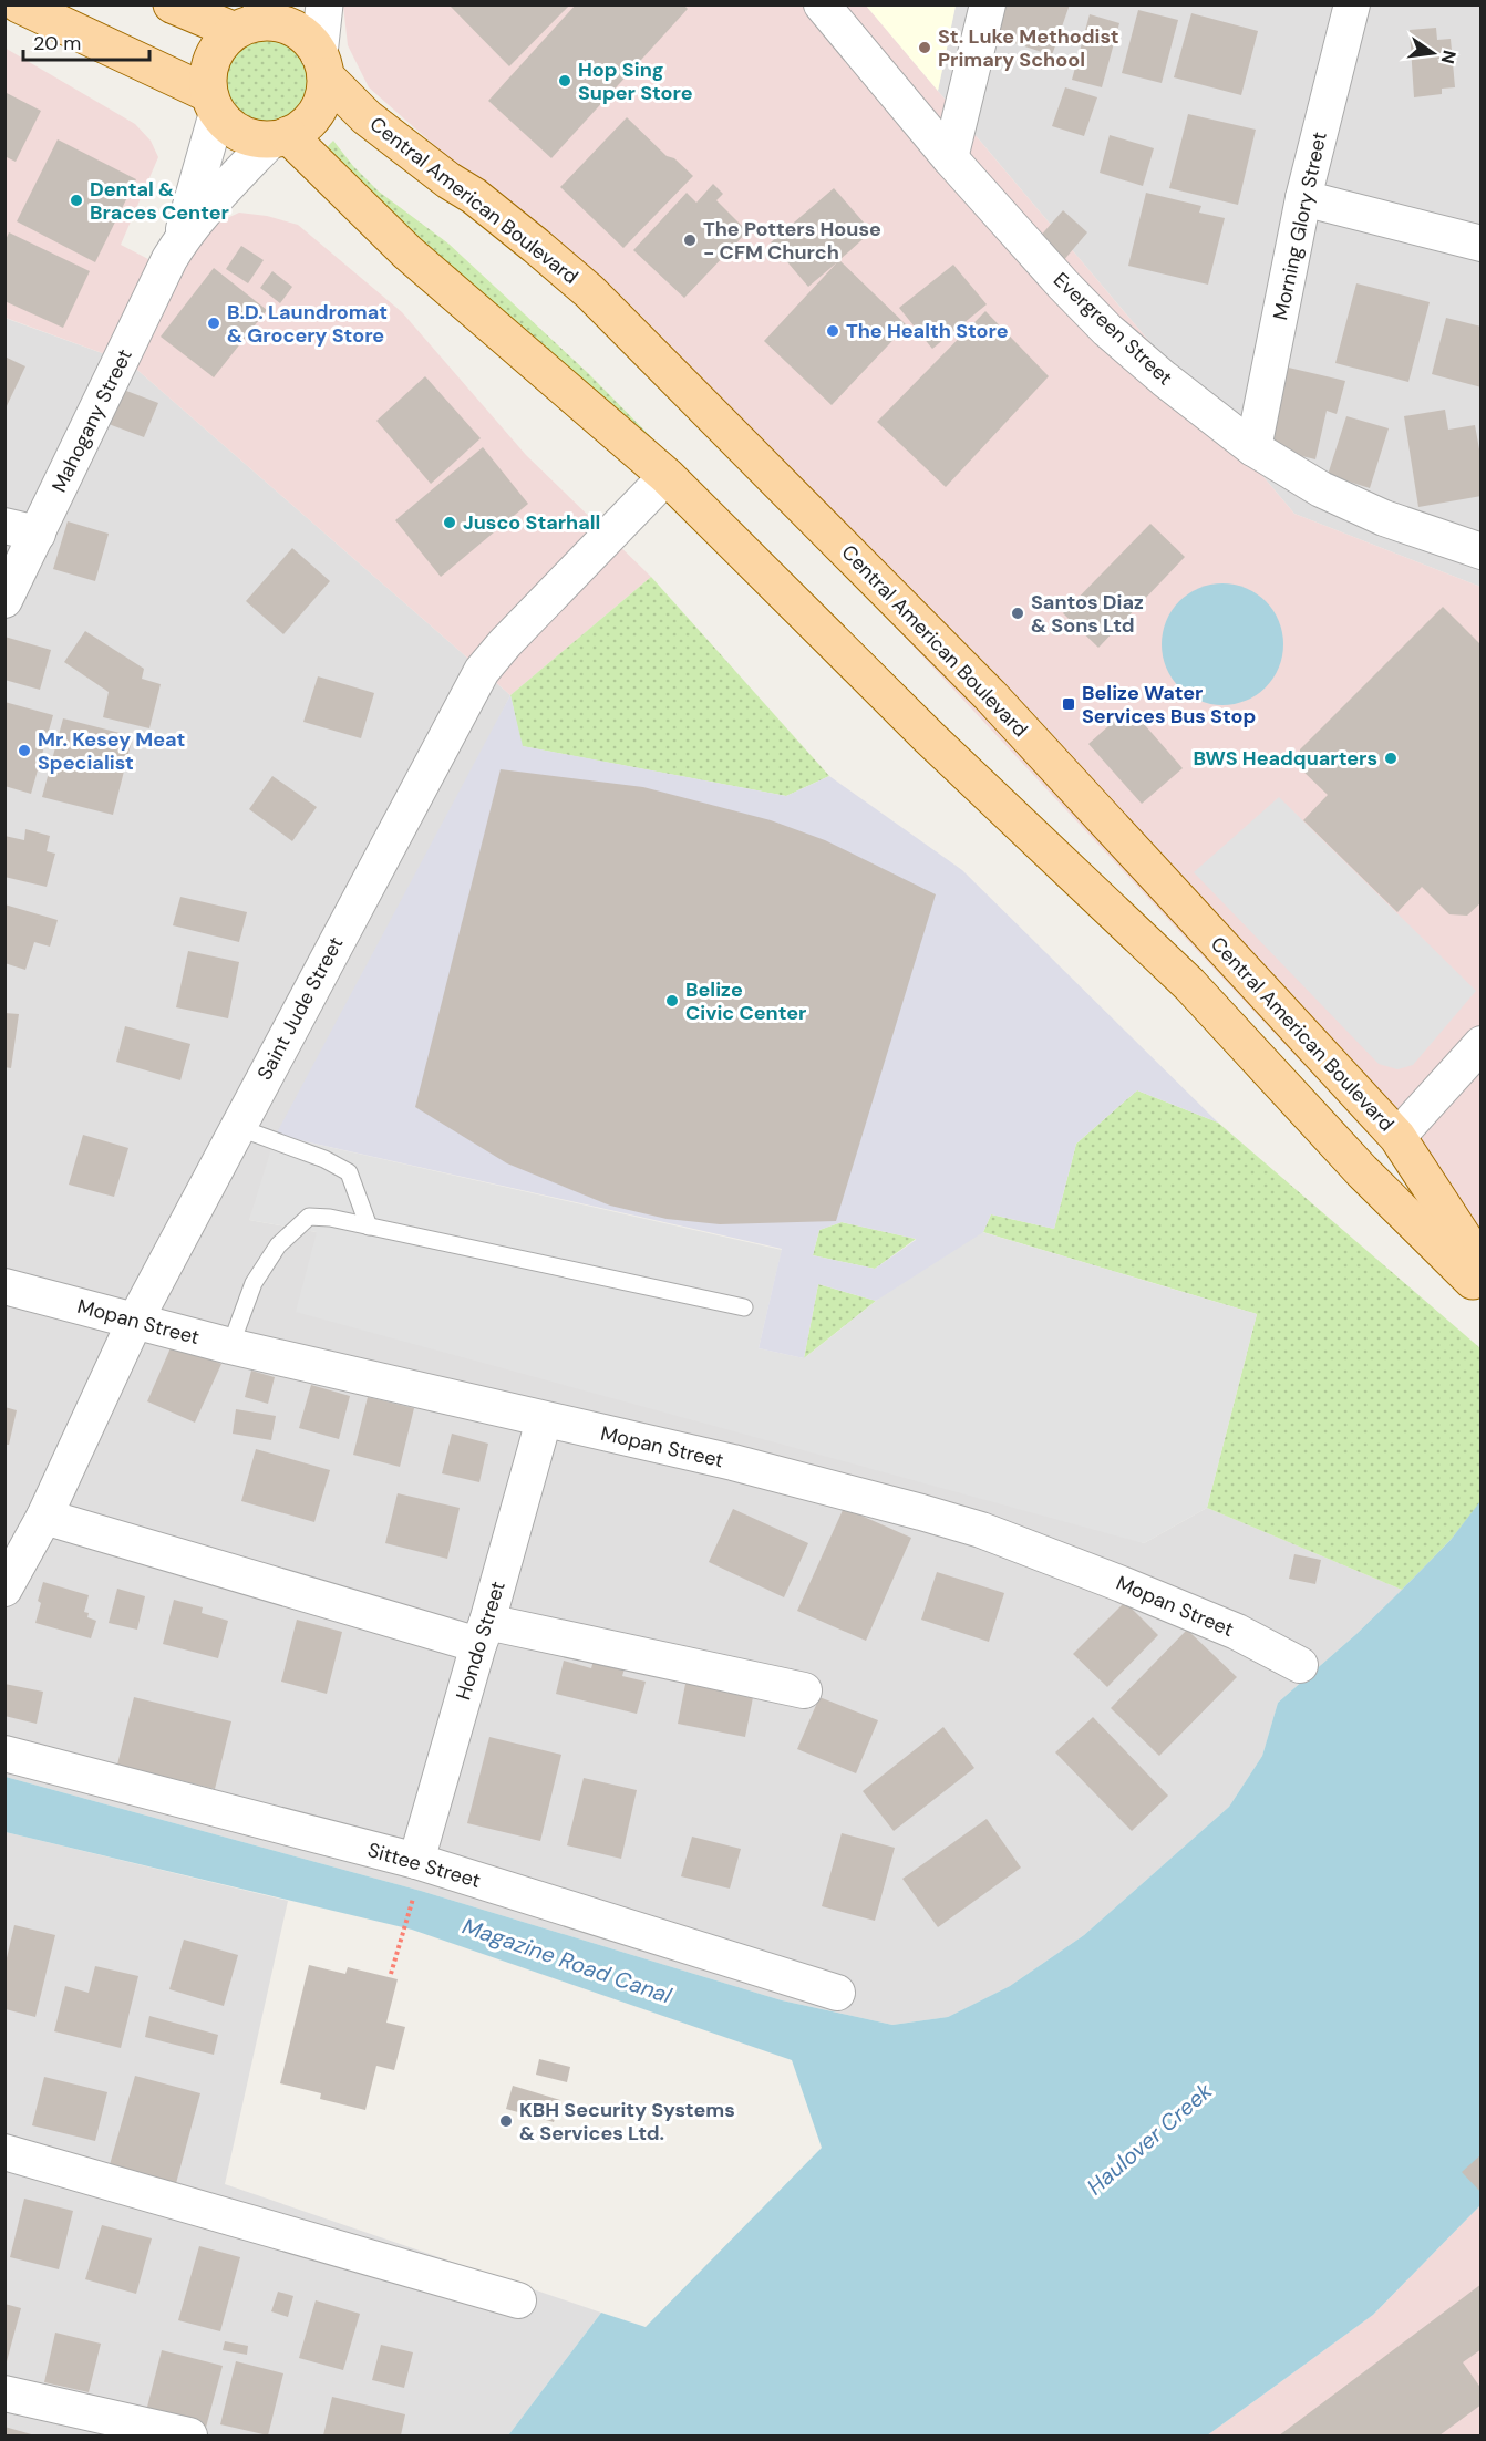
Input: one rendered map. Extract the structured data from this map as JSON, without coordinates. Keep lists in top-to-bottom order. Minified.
{"streets":{"main road":["Central American Boulevard"],"street":["Morning Glory Street","Evergreen Street","Mahogany Street","Saint Jude Street","Mopan Street","Hondo Street","Sittee Street"]},"crossings":[["Central American Boulevard","Mahogany Street"],["Morning Glory Street","Evergreen Street"],["Saint Jude Street","Mopan Street"],["Mopan Street","Hondo Street"],["Hondo Street","Sittee Street"]],"water":["Magazine Road Canal","Haulover Creek"],"places":{"other":["St. Luke Methodist Primary School","Hop Sing Super Store","Dental & Braces Center","The Potters House - CFM Church","B.D. Laundromat & Grocery Store","The Health Store","Jusco Starhall","Santos Diaz & Sons Ltd","Mr. Kesey Meat Specialist","BWS Headquarters","Belize Civic Center","KBH Security Systems & Services Ltd."],"transit":["Belize Water Services Bus Stop"]},"scale_bar":"20 m","north":"right"}
